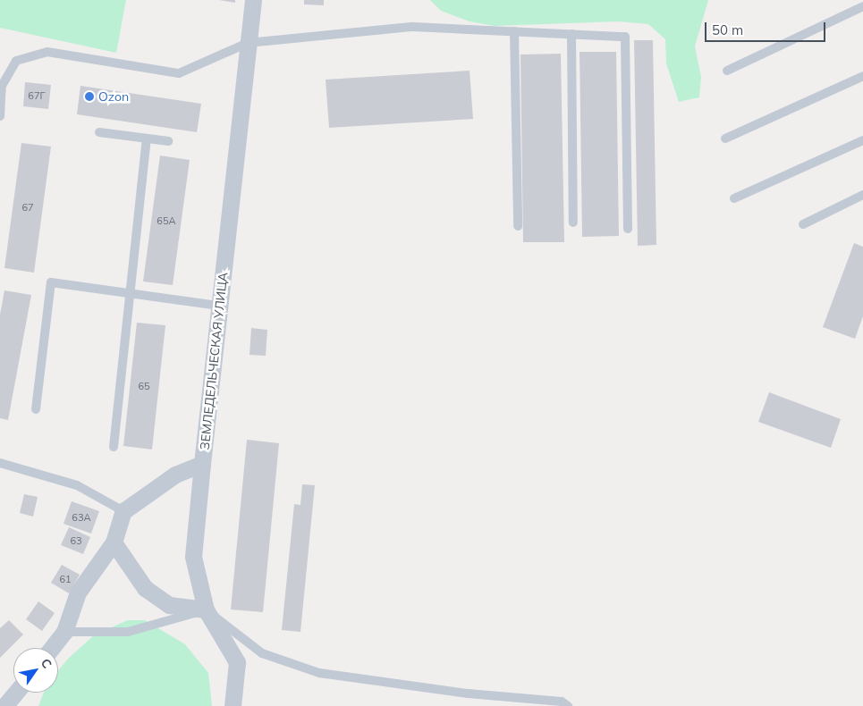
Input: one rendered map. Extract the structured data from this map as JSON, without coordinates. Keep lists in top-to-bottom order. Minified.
{"streets":{"street":["ЗЕМЛЕДЕЛЬЧЕСКАЯ УЛИЦА"]},"places":["Ozon"],"house_numbers":["67Г","67","65А","65","63А","63","61"],"scale_bar":"50 m","north":"top right"}
